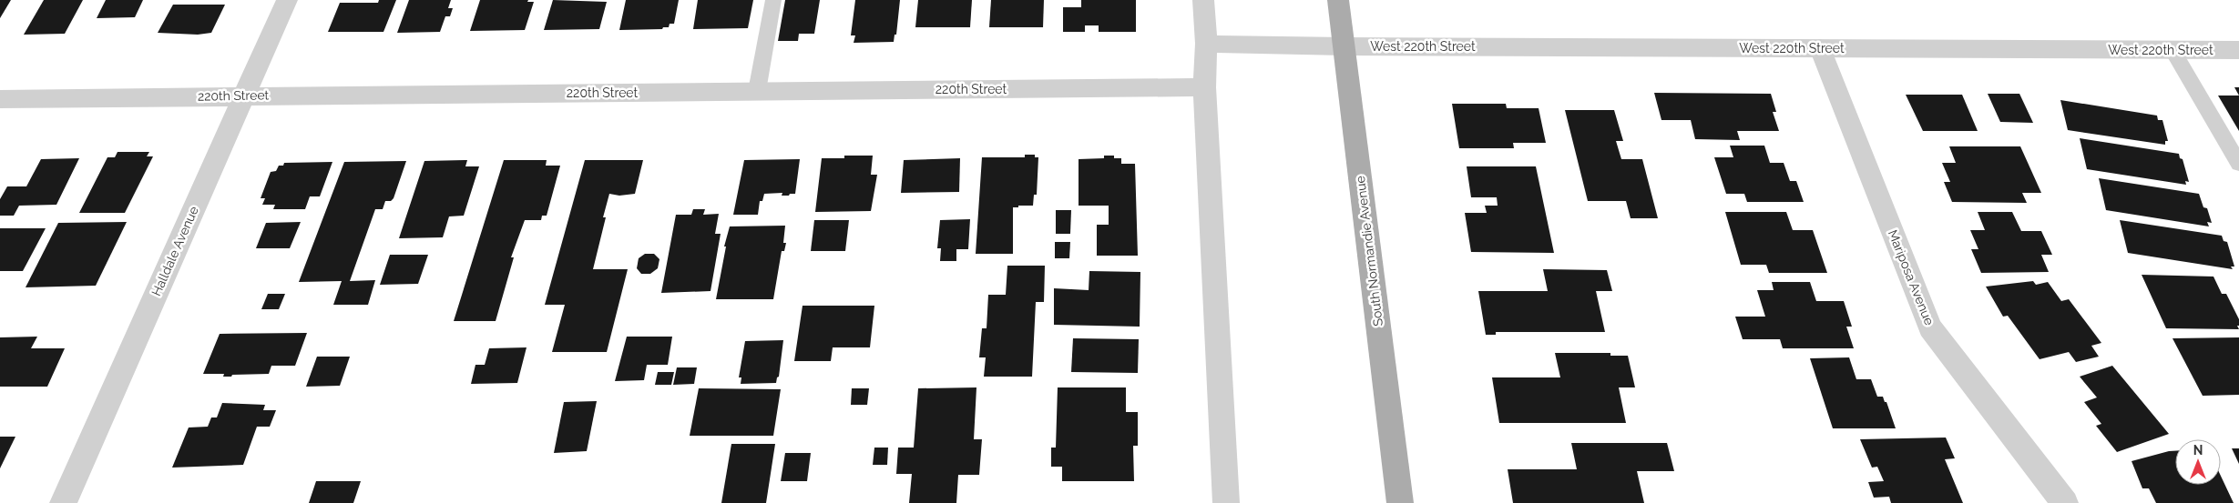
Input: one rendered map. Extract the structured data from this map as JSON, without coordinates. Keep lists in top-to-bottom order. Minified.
{"streets":{"main road":["South Normandie Avenue"],"street":["West 220th Street","220th Street","Halldale Avenue","Mariposa Avenue"]},"crossings":[["West 220th Street","South Normandie Avenue"],["West 220th Street","Mariposa Avenue"],["220th Street","Halldale Avenue"]],"north":"top"}
